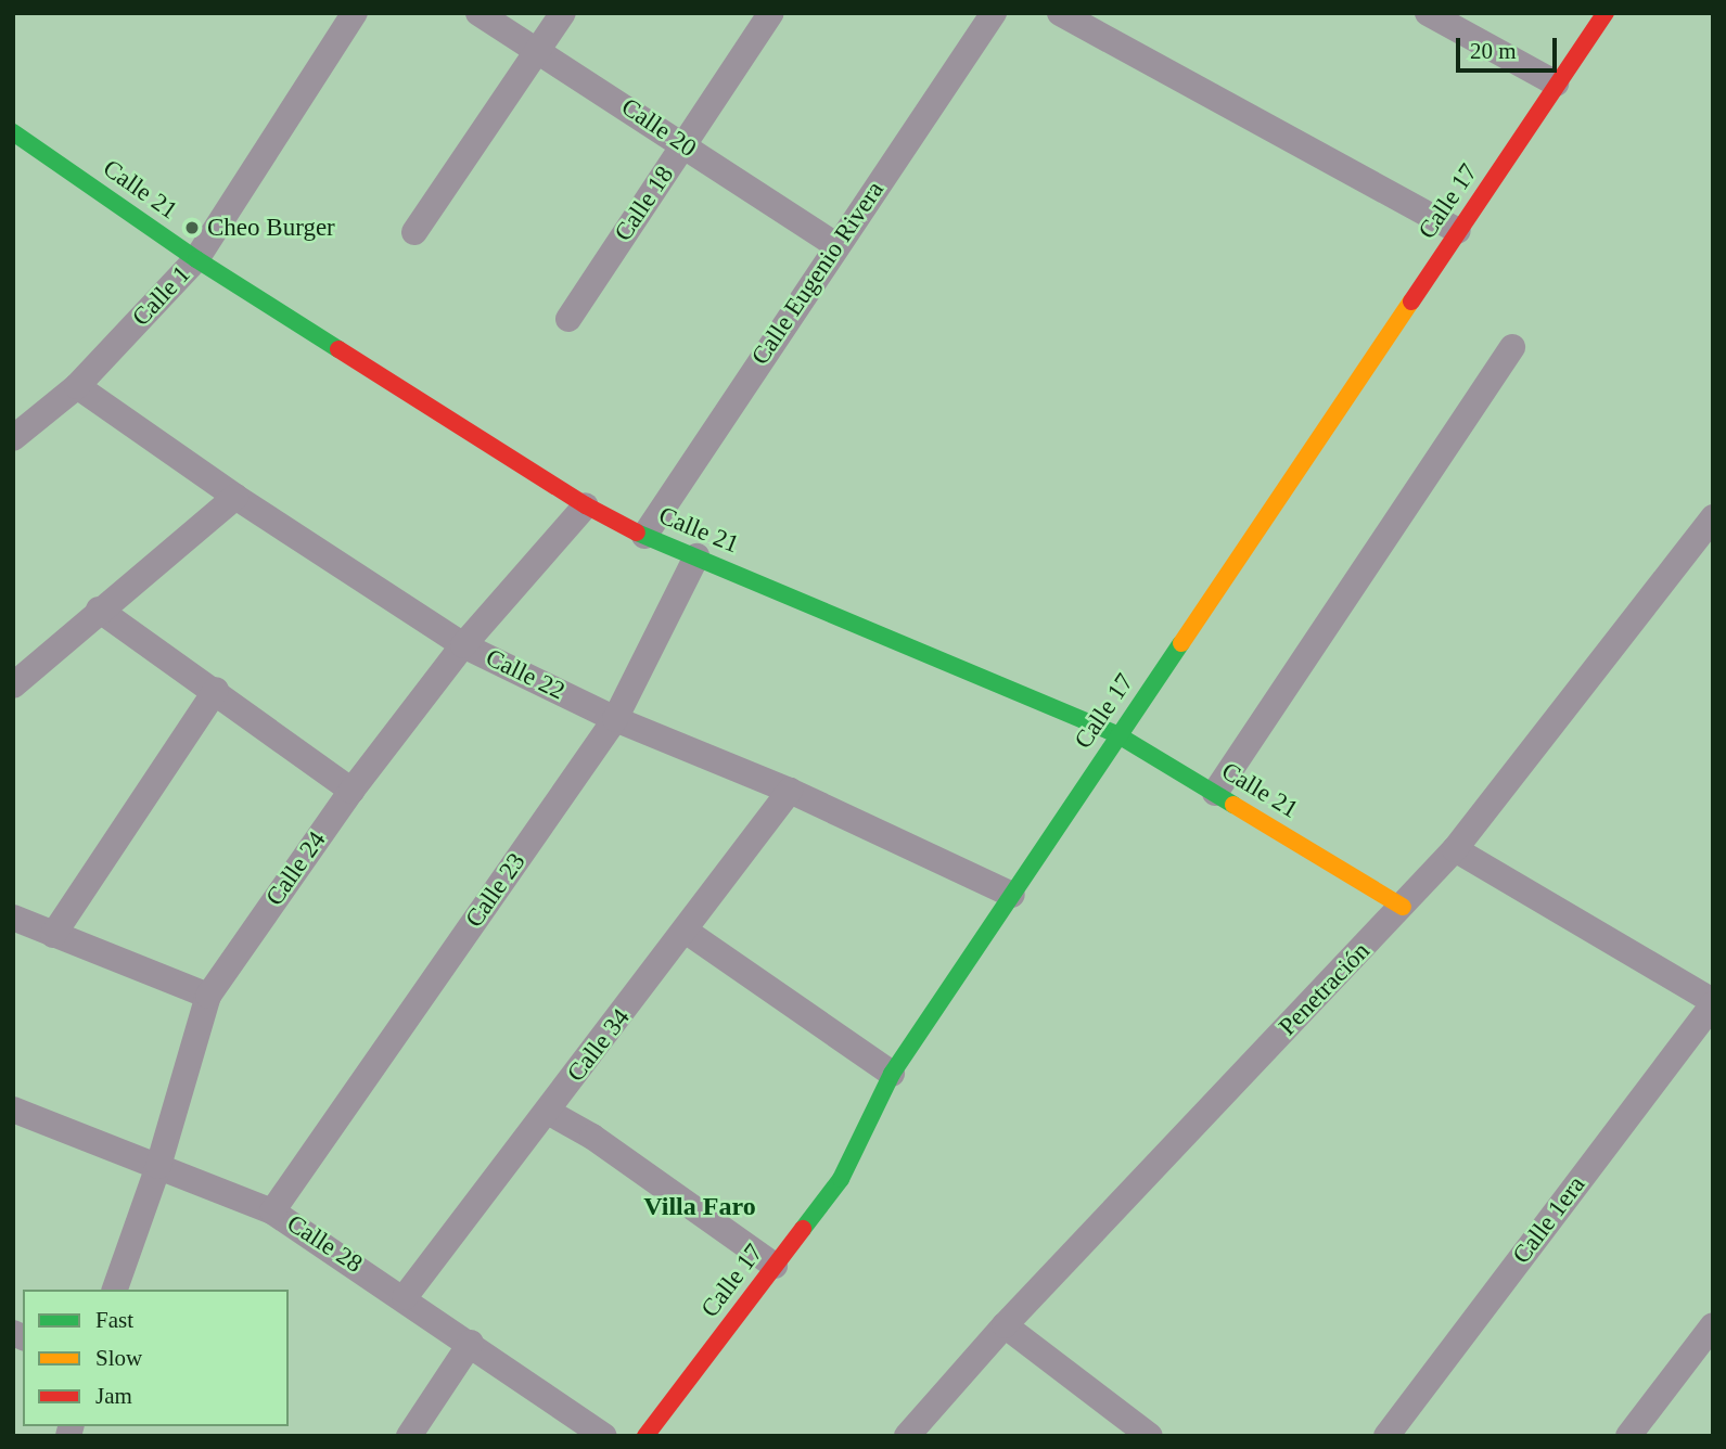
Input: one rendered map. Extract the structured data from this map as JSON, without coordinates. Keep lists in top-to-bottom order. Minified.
{"streets":{"street":["Calle 20","Calle 21","Calle 17","Calle 18","Calle Eugenio Rivera","Calle 1","Calle 22","Calle 24","Calle 23","Penetración","Calle 34","Calle 1era","Calle 28"]},"crossings":[["Calle 20","Calle 18"],["Calle 20","Calle Eugenio Rivera"],["Calle 21","Calle 17"],["Calle 21","Calle Eugenio Rivera"],["Calle 21","Calle 1"],["Calle 21","Calle 24"],["Calle 21","Calle 23"],["Calle 21","Penetración"],["Calle 17","Calle 22"],["Calle 1","Calle 22"],["Calle 22","Calle 24"],["Calle 22","Calle 23"],["Calle 22","Calle 34"],["Calle 24","Calle 28"],["Calle 23","Calle 28"],["Calle 34","Calle 28"]],"districts":["Villa Faro"],"places":["Cheo Burger"],"legend":["Fast","Slow","Jam"],"scale_bar":"20 m"}
